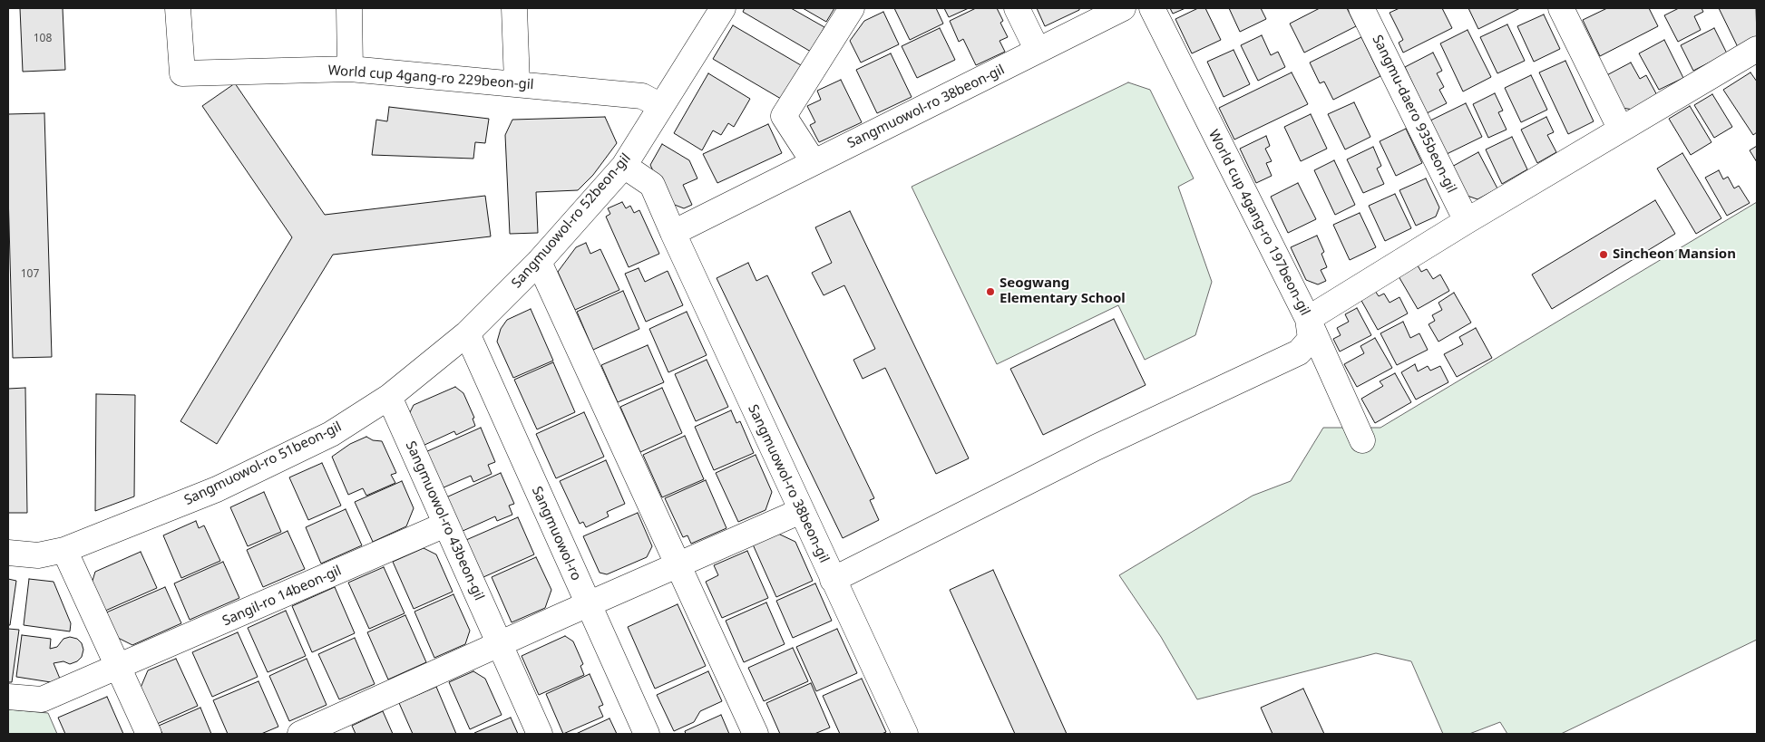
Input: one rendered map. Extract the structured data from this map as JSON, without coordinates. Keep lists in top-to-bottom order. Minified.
{"streets":{"street":["World cup 4gang-ro 229beon-gil","Sangmuowol-ro 38beon-gil","Sangmu-daero 935beon-gil","Sangmuowol-ro 52beon-gil","World cup 4gang-ro 197beon-gil","Sangmuowol-ro 51beon-gil","Sangmuowol-ro 43beon-gil","Sangmuowol-ro","Sangil-ro 14beon-gil"]},"crossings":[["World cup 4gang-ro 229beon-gil","Sangmuowol-ro 52beon-gil"],["Sangmuowol-ro 38beon-gil","Sangmuowol-ro 52beon-gil"],["Sangmuowol-ro 52beon-gil","Sangmuowol-ro 51beon-gil"],["Sangmuowol-ro 52beon-gil","Sangmuowol-ro"],["Sangmuowol-ro 51beon-gil","Sangmuowol-ro 43beon-gil"],["Sangmuowol-ro 51beon-gil","Sangmuowol-ro"],["Sangmuowol-ro 43beon-gil","Sangil-ro 14beon-gil"]],"places":["Sincheon Mansion","Seogwang Elementary School"],"house_numbers":["108","107"]}
